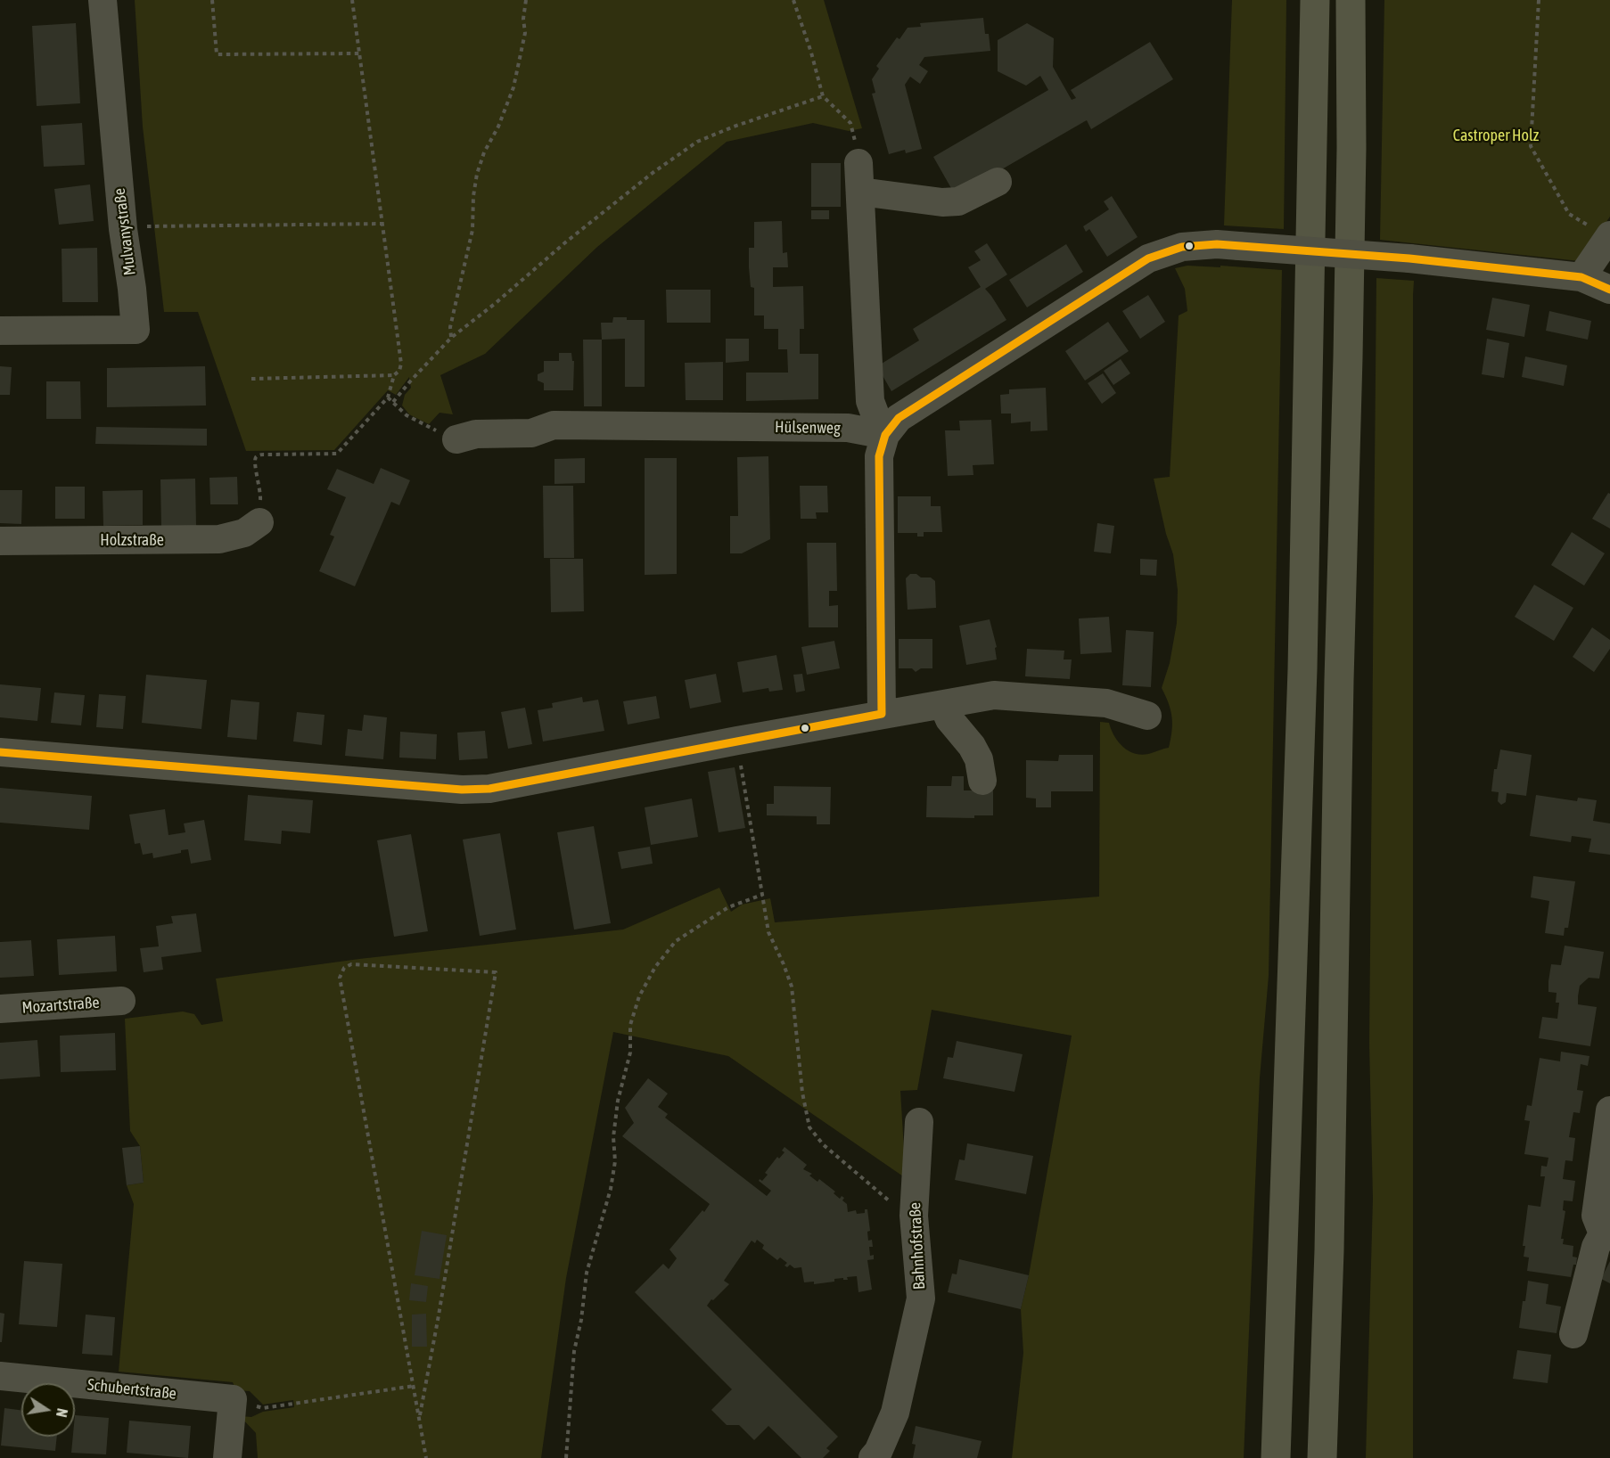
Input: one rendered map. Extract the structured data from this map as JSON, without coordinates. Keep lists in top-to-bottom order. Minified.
{"streets":{"street":["Mulvanystraße","Hülsenweg","Holzstraße","Mozartstraße","Bahnhofstraße","Schubertstraße"]},"parks":["Castroper Holz"],"north":"right"}
